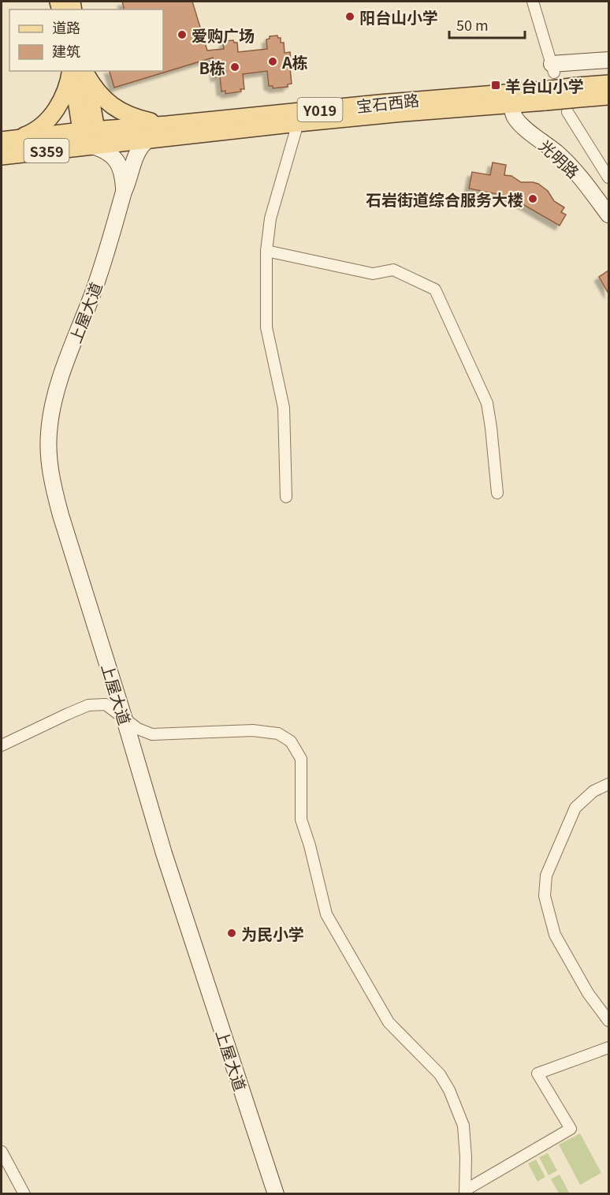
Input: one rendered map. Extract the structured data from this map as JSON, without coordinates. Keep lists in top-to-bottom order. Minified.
{"streets":{"main road":["宝石西路","Y019","S359"],"street":["光明路","上屋大道"]},"crossings":[["宝石西路","S359"],["宝石西路","光明路"],["宝石西路","上屋大道"],["S359","上屋大道"]],"places":{"other":["阳台山小学","爱购广场","A栋","B栋","石岩街道综合服务大楼","为民小学"],"transit":["羊台山小学"]},"legend":["道路","建筑"],"scale_bar":"50 m"}
